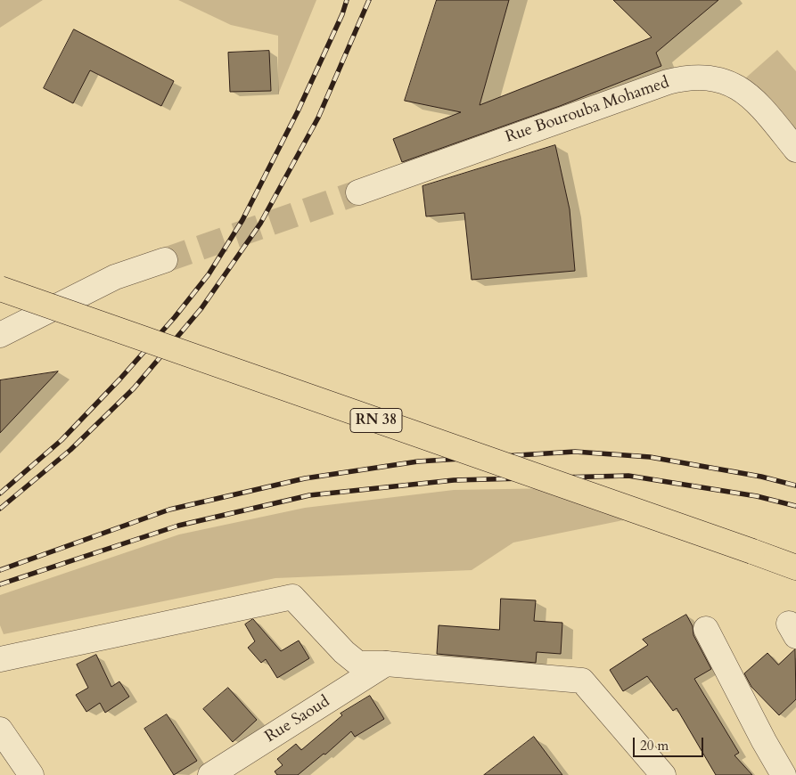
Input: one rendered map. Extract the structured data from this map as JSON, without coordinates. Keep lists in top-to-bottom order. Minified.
{"streets":{"main road":["RN 38"],"street":["Rue Bourouba Mohamed","Rue Saoud"]},"scale_bar":"20 m"}
